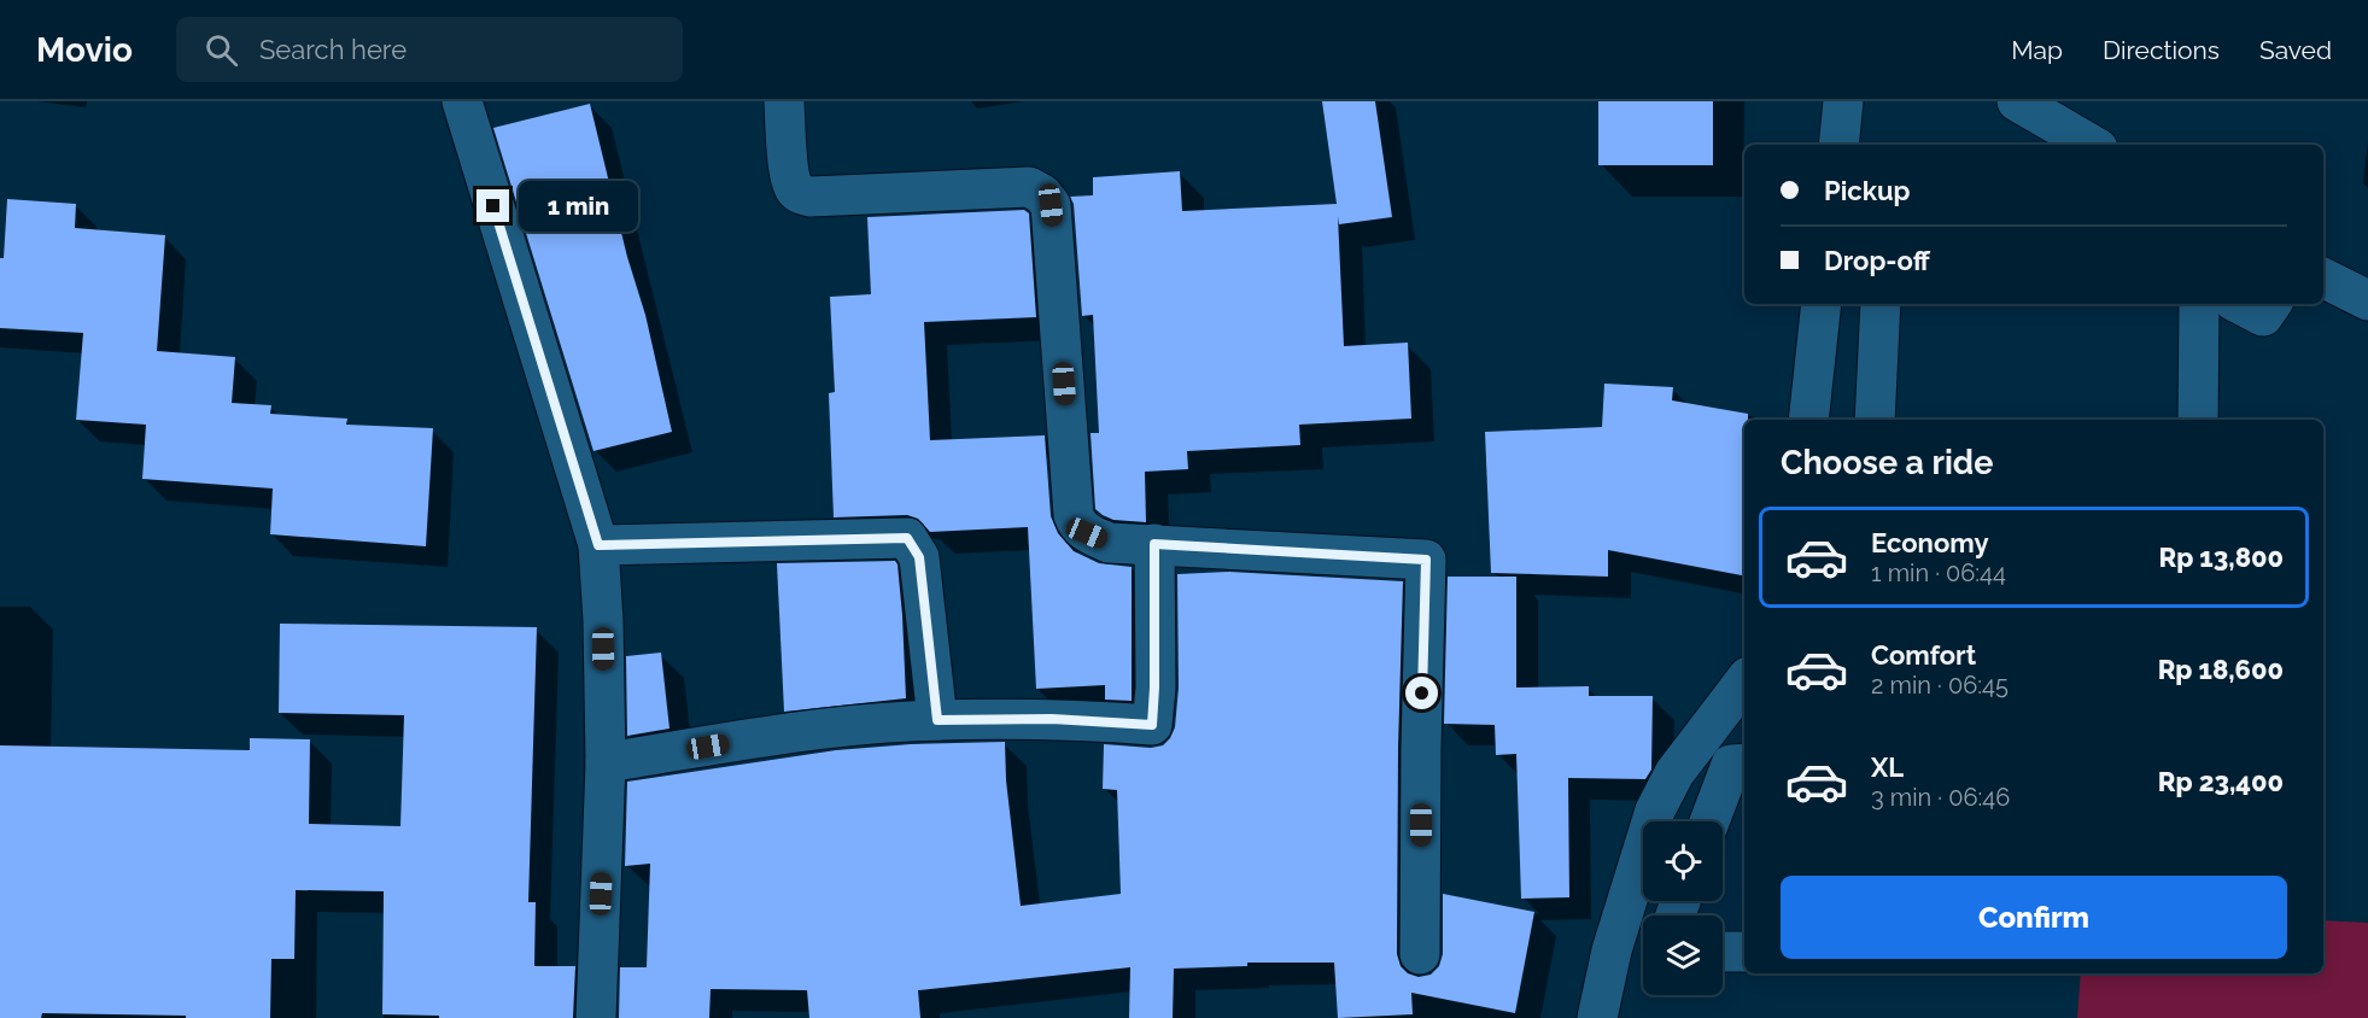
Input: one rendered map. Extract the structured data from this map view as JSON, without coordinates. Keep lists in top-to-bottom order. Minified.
{"page":{"header":"Movio","search":"Search here","nav":["Map","Directions","Saved"],"banner":["Pickup","Drop-off"],"bubble":"1 min","heading":"Choose a ride","list":[{"name":"Economy","note":"1 min · 06:44","value":"Rp 13,800"},{"name":"Comfort","note":"2 min · 06:45","value":"Rp 18,600"},{"name":"XL","note":"3 min · 06:46","value":"Rp 23,400"}],"buttons":"Confirm"}}
